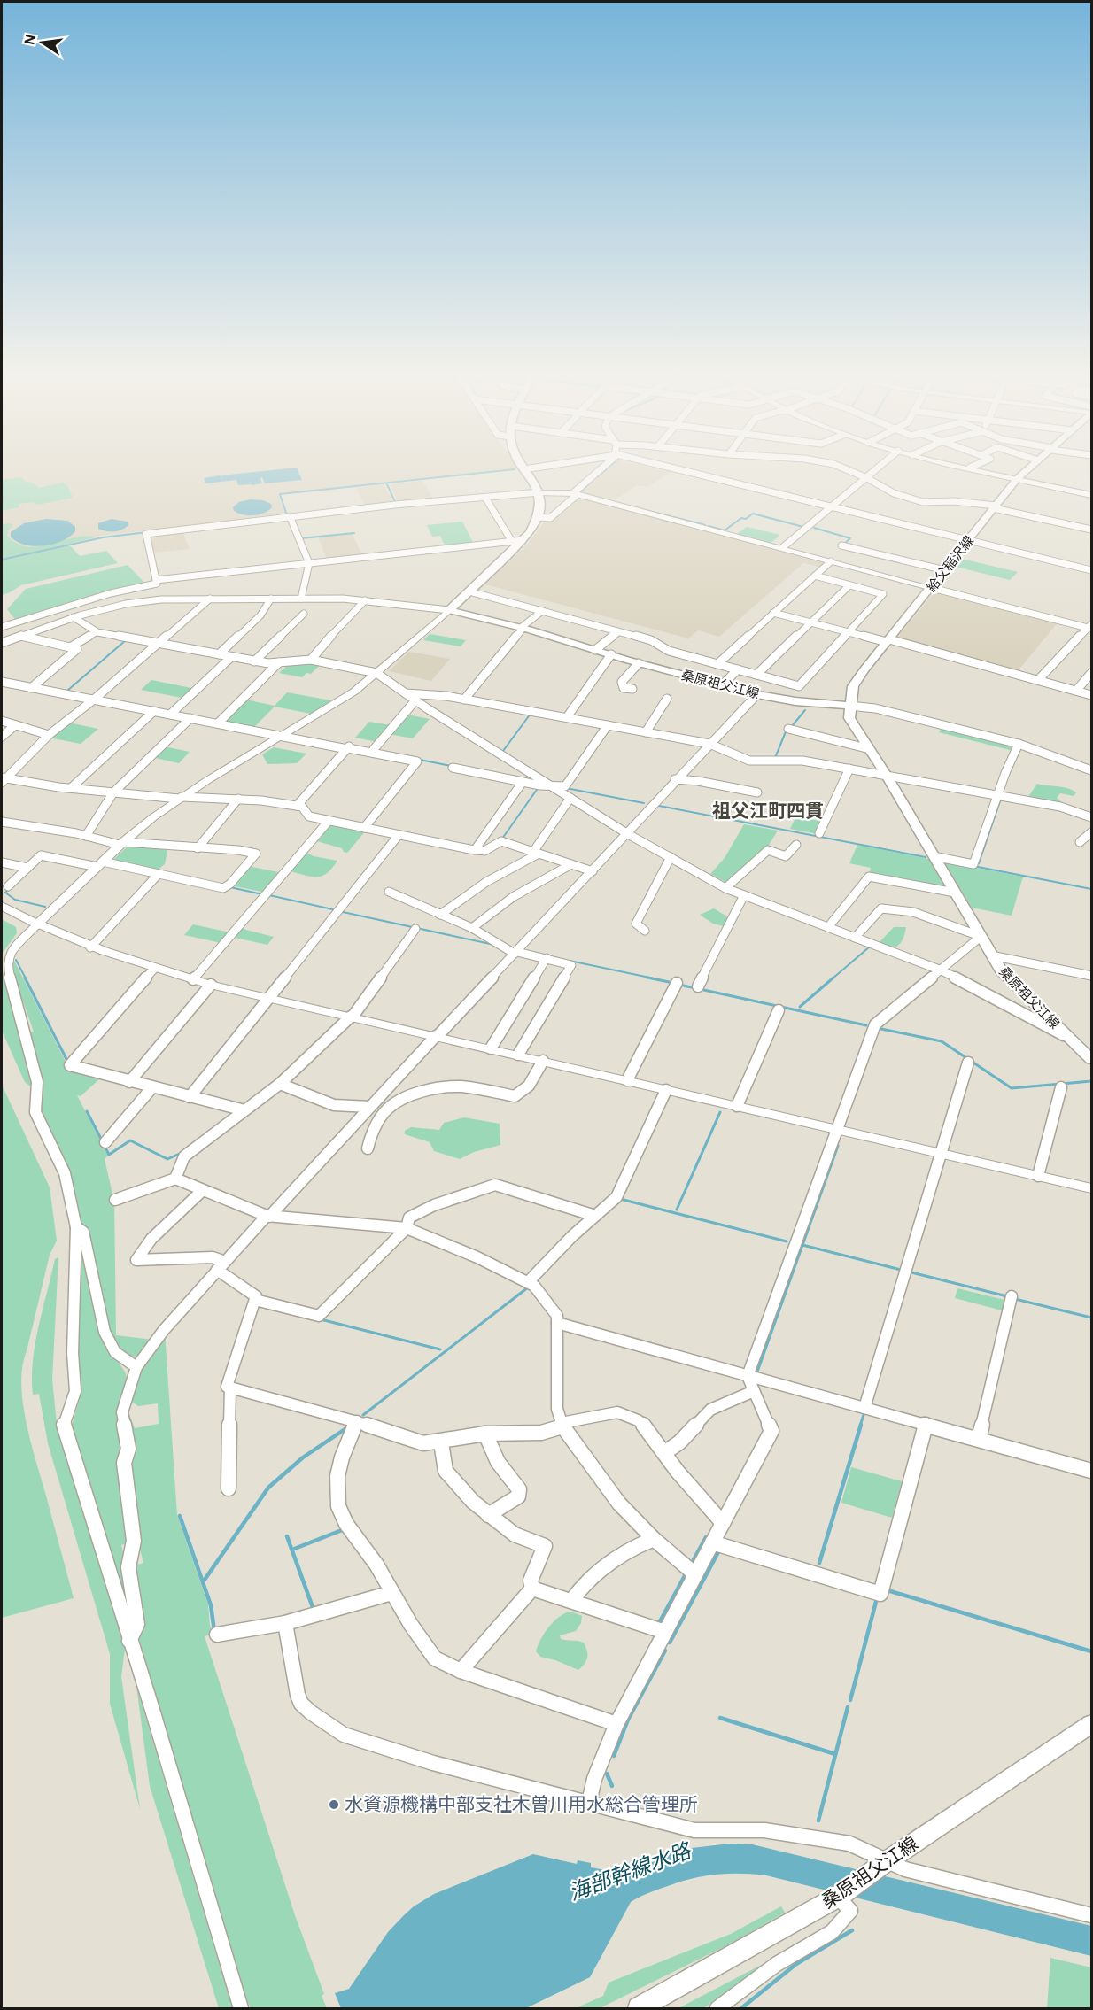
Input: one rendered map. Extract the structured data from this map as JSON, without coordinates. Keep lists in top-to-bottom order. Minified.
{"streets":{"main road":["給父稲沢線","桑原祖父江線"]},"crossings":[["給父稲沢線","桑原祖父江線"]],"districts":["祖父江町四貫"],"water":["海部幹線水路"],"places":["水資源機構中部支社木曽川用水総合管理所"],"north":"left"}
